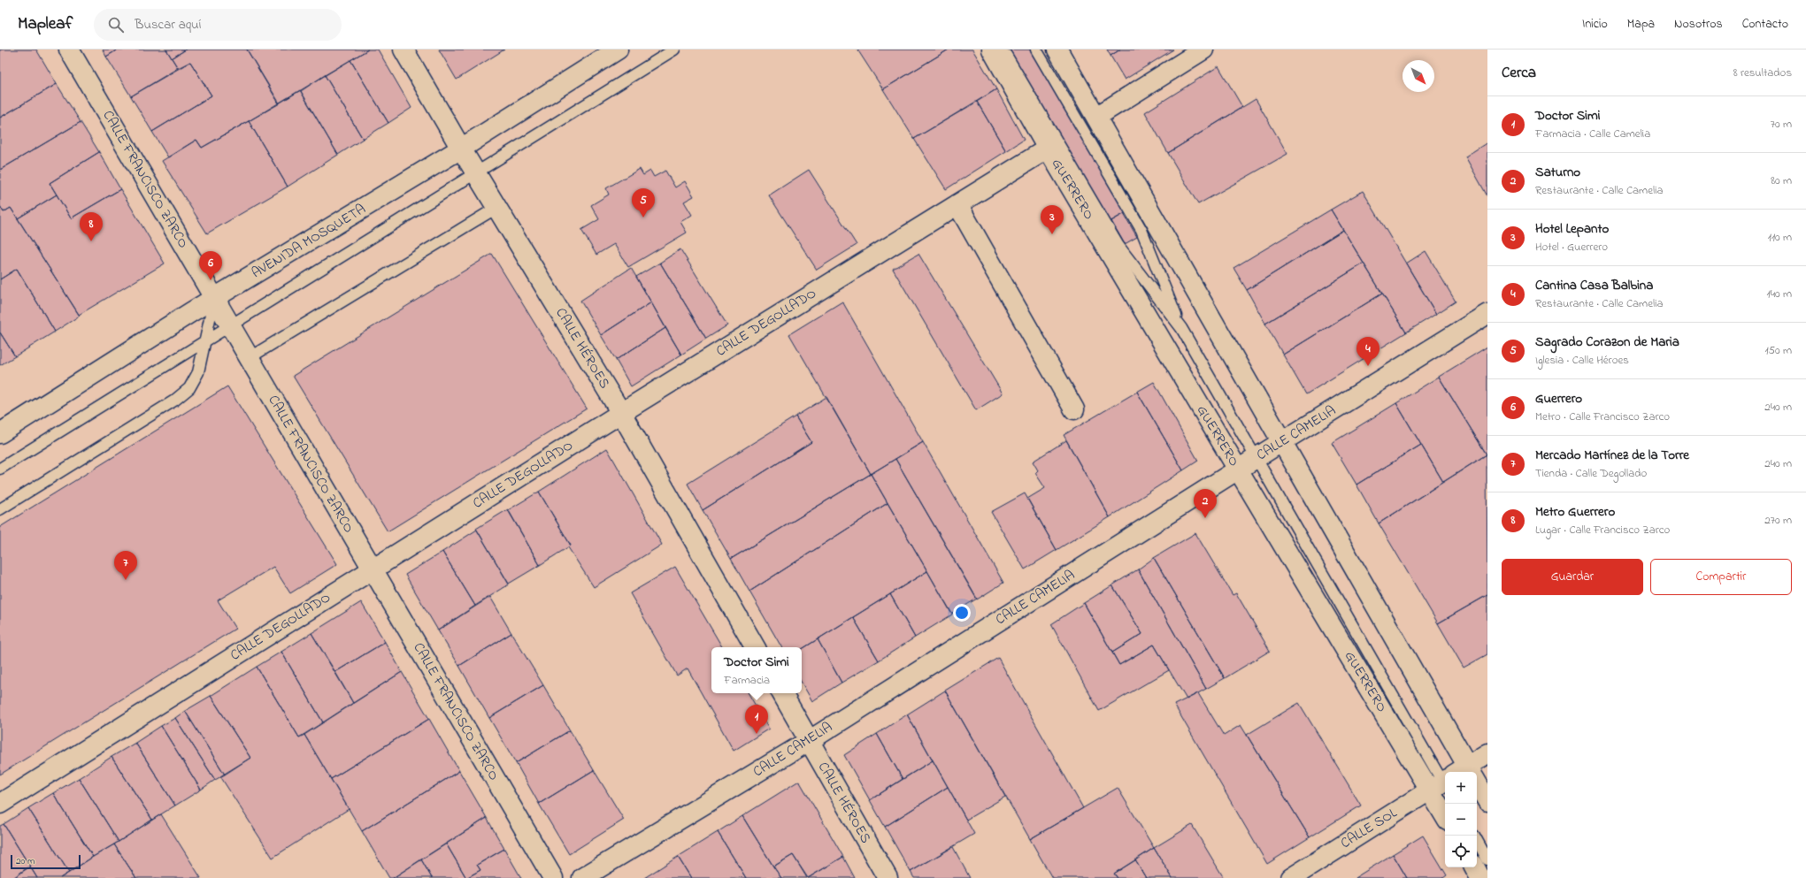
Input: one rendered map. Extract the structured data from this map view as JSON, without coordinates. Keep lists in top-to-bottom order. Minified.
{"streets":{"street":["CALLE FRANCISCO ZARCO","GUERRERO","AVENIDA MOSQUETA","CALLE DEGOLLADO","CALLE HÉROES","CALLE CAMELIA","CALLE SOL"]},"crossings":[["CALLE FRANCISCO ZARCO","AVENIDA MOSQUETA"],["CALLE FRANCISCO ZARCO","CALLE DEGOLLADO"],["GUERRERO","CALLE DEGOLLADO"],["GUERRERO","CALLE CAMELIA"],["AVENIDA MOSQUETA","CALLE HÉROES"],["CALLE DEGOLLADO","CALLE HÉROES"],["CALLE HÉROES","CALLE CAMELIA"]],"scale_bar":"20 m","north":"bottom right","page":{"header":"Mapleaf","search":"Buscar aquí","nav":["Inicio","Mapa","Nosotros","Contacto"],"heading":["Cerca","8 resultados"],"list":[{"mark":"1","name":"Doctor Simi","note":"Farmacia · Calle Camelia","value":"70 m"},{"mark":"2","name":"Saturno","note":"Restaurante · Calle Camelia","value":"80 m"},{"mark":"3","name":"Hotel Lepanto","note":"Hotel · Guerrero","value":"110 m"},{"mark":"4","name":"Cantina Casa Balbina","note":"Restaurante · Calle Camelia","value":"140 m"},{"mark":"5","name":"Sagrado Corazon de Maria","note":"Iglesia · Calle Héroes","value":"150 m"},{"mark":"6","name":"Guerrero","note":"Metro · Calle Francisco Zarco","value":"240 m"},{"mark":"7","name":"Mercado Martínez de la Torre","note":"Tienda · Calle Degollado","value":"240 m"},{"mark":"8","name":"Metro Guerrero","note":"Lugar · Calle Francisco Zarco","value":"270 m"}],"pins":["5","3","8","6","4","2","7","1"],"buttons":["Guardar","Compartir"],"popup":["Doctor Simi","Farmacia"],"map_buttons":["+","−"],"scale":"20 m"}}
